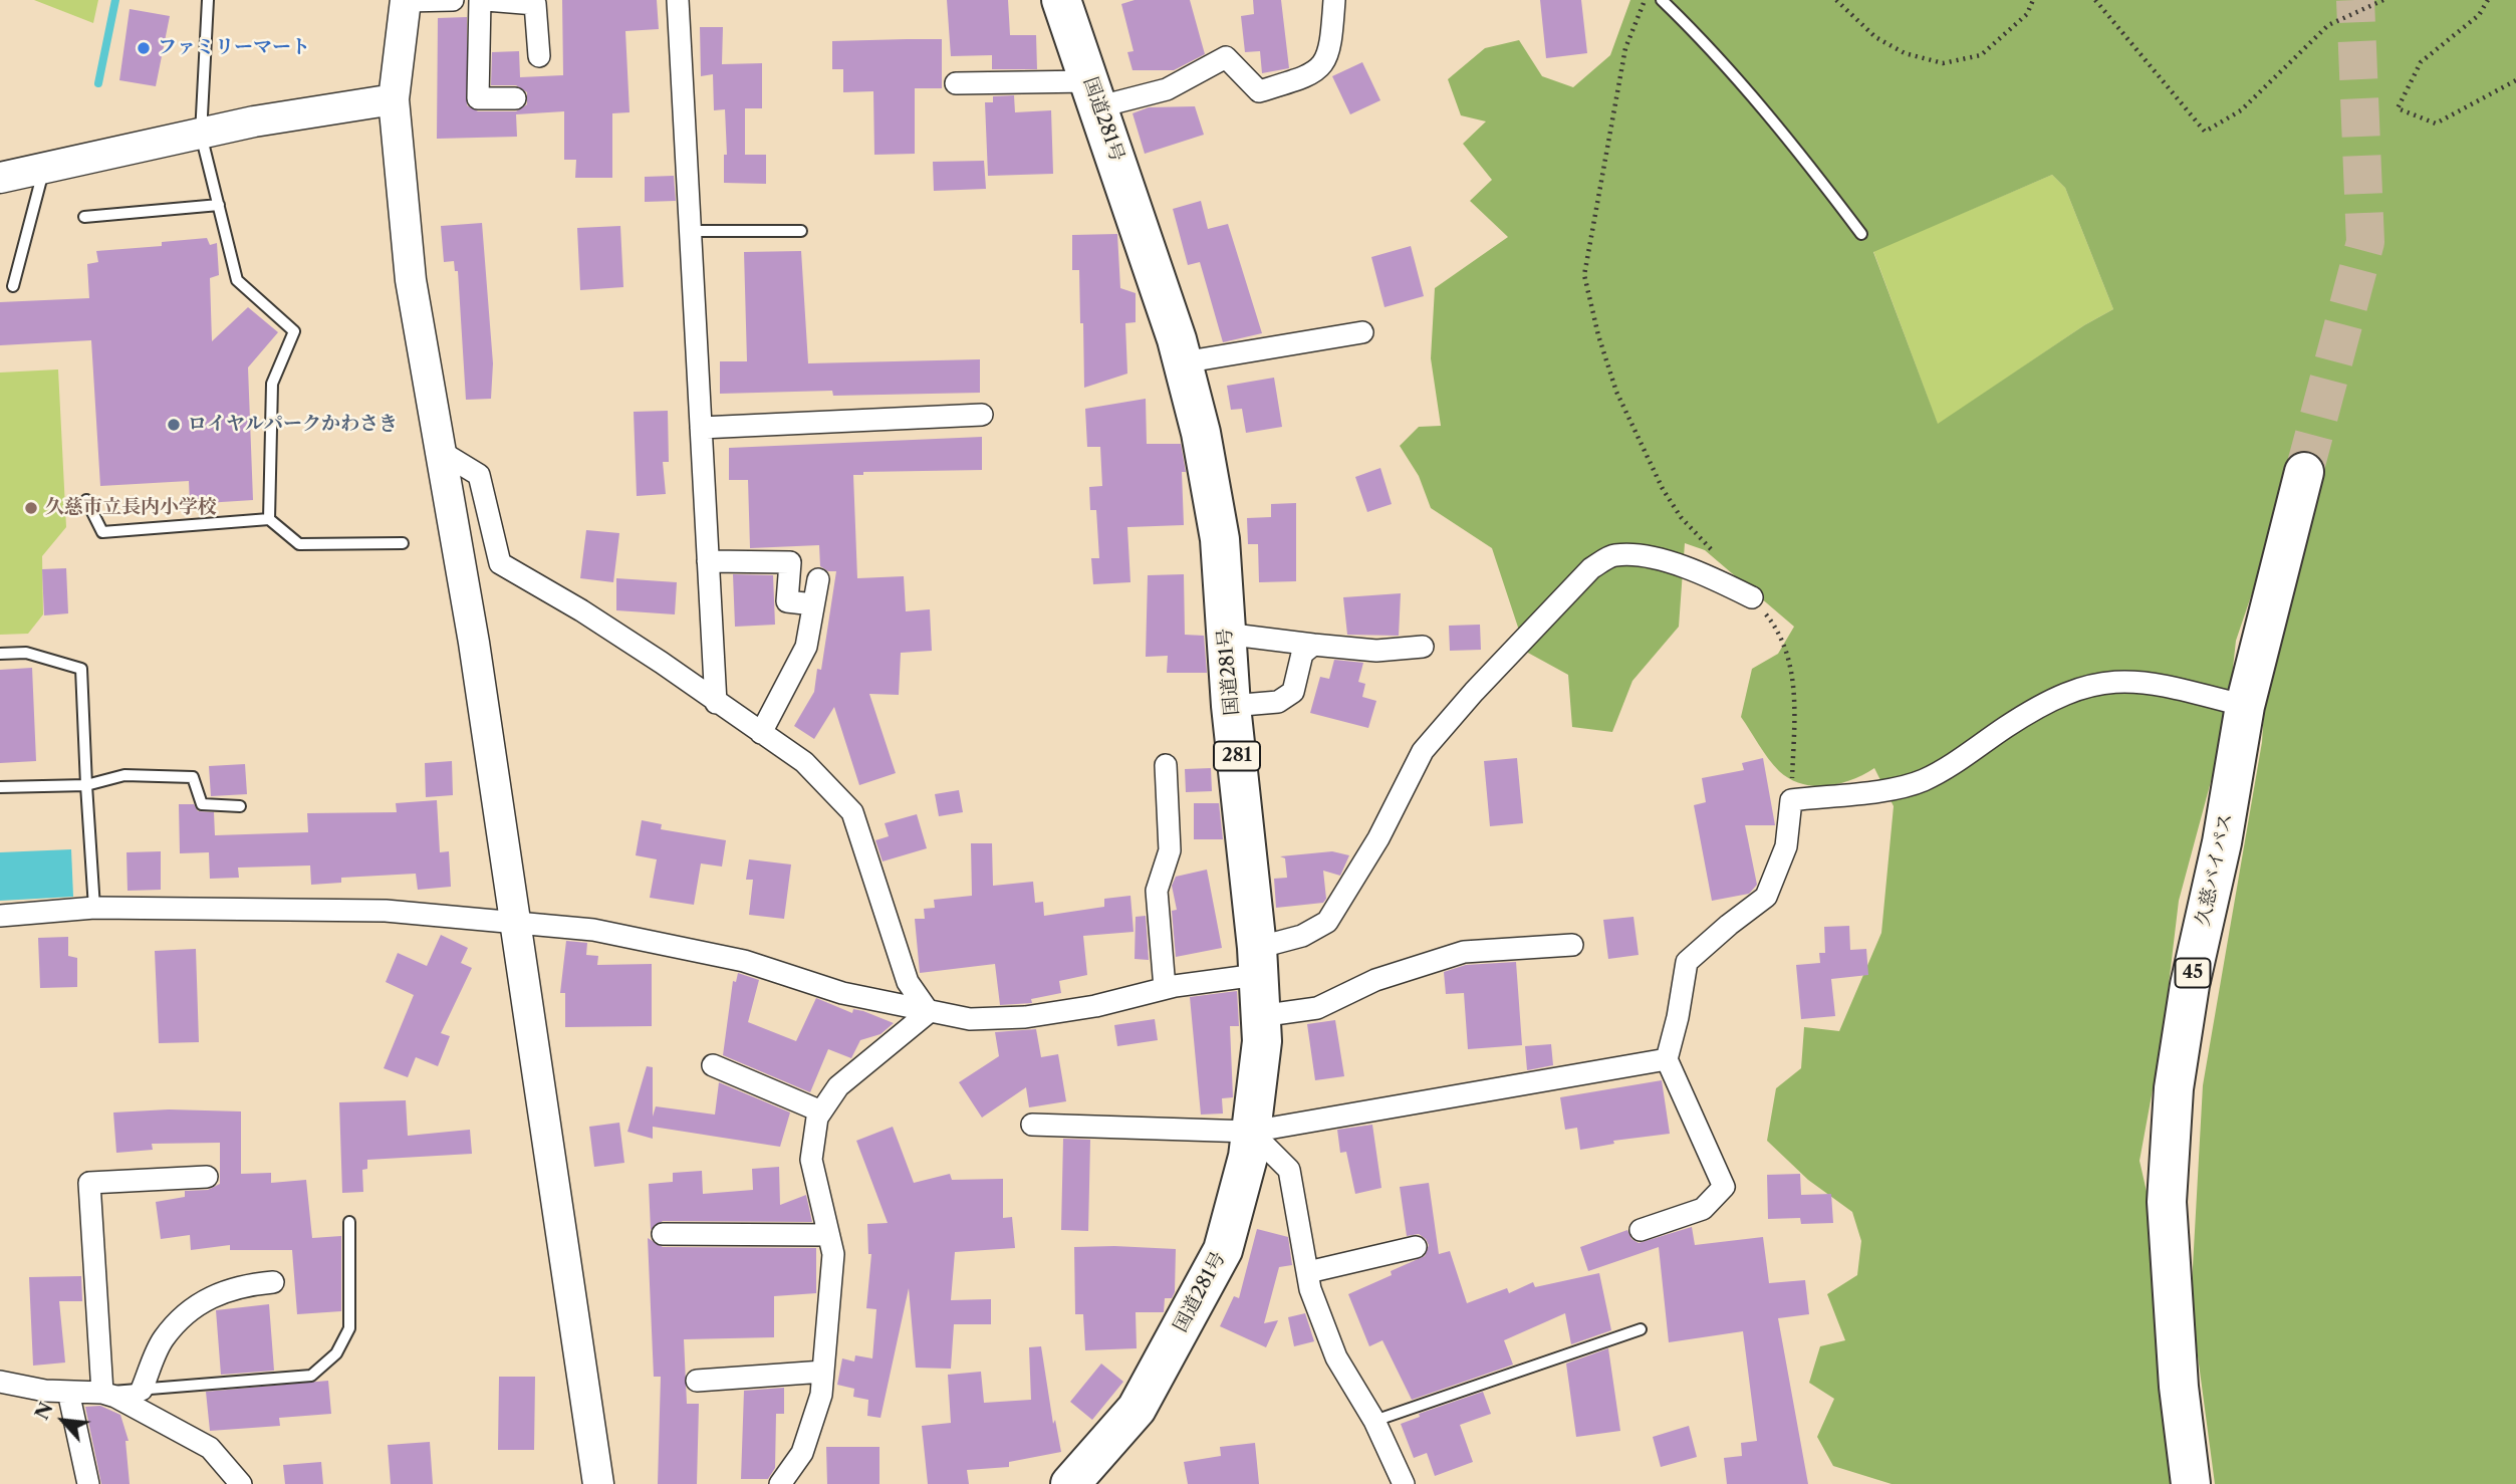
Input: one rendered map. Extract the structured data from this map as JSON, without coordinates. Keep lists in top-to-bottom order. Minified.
{"streets":{"highway":["国道281号","281","久慈バイパス","45"]},"places":["ファミリーマート","ロイヤルパークかわさき","久慈市立長内小学校"],"north":"top left"}
